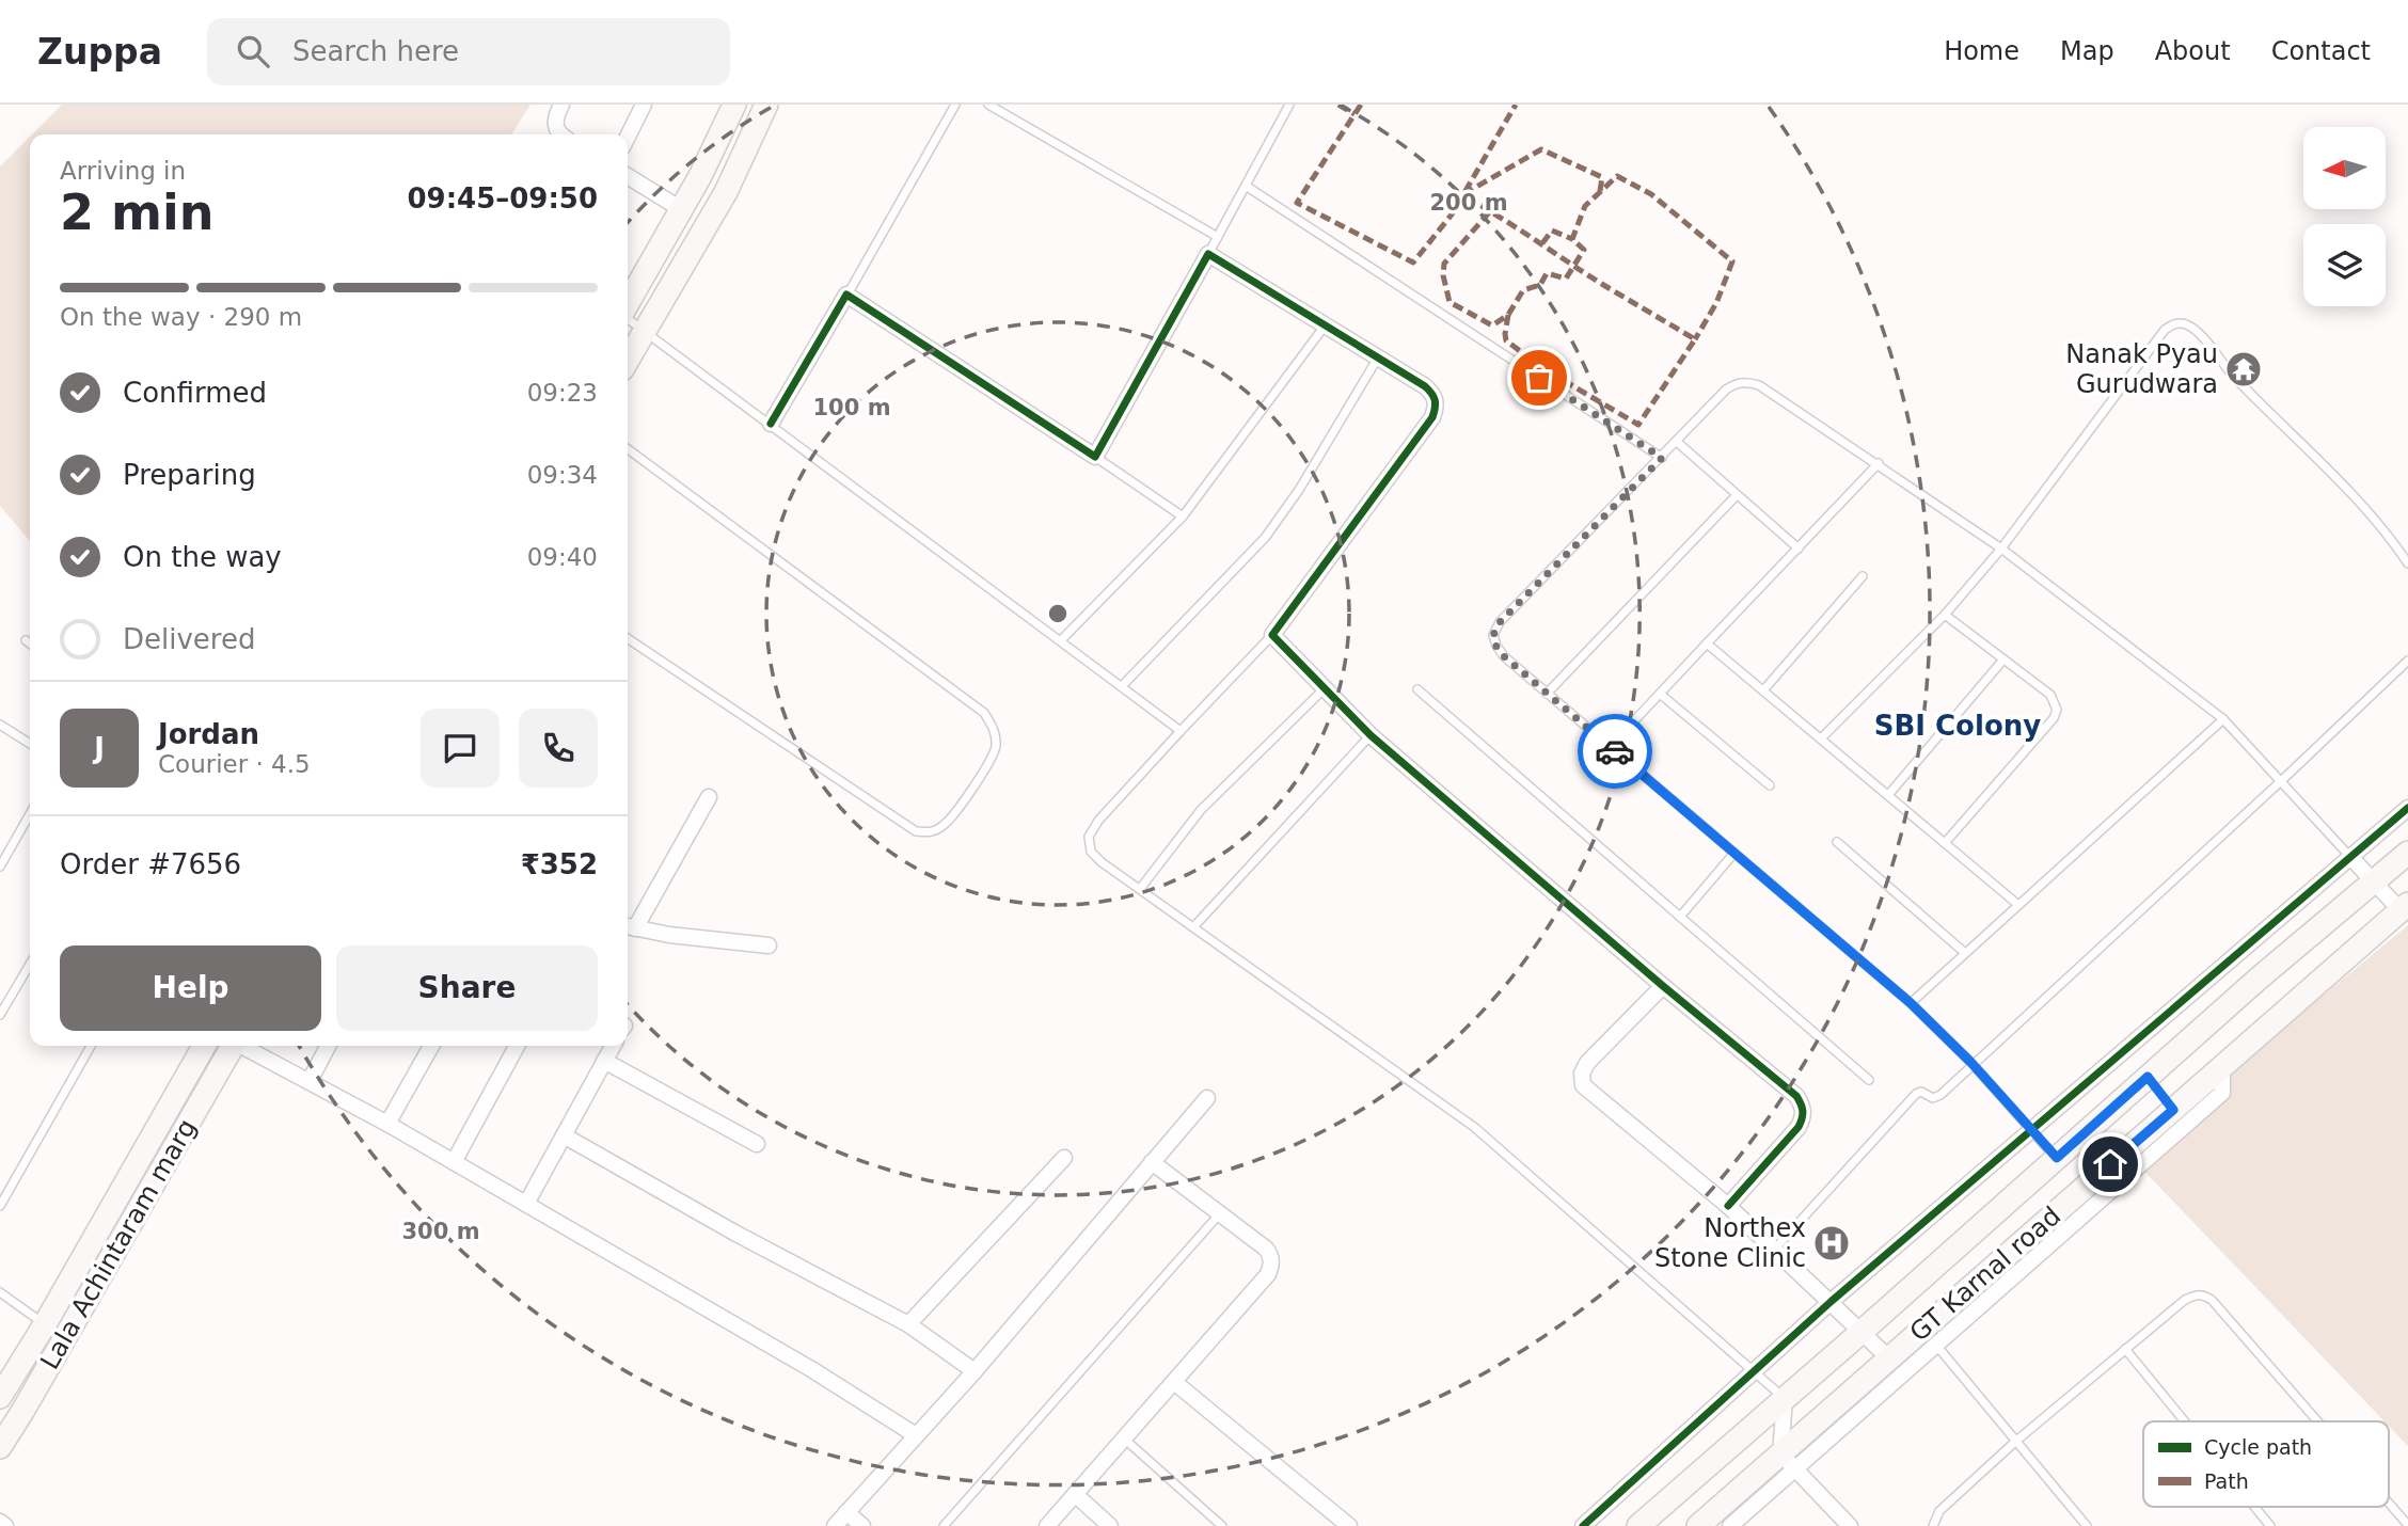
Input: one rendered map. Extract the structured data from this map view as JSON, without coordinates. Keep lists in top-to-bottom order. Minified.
{"streets":{"main road":["Lala Achintaram marg","GT Karnal road"]},"districts":["SBI Colony"],"places":{"temple":["Nanak Pyau Gurudwara"],"hospital":["Northex Stone Clinic"]},"legend":["Cycle path","Path"],"north":"left","page":{"header":"Zuppa","search":"Search here","nav":["Home","Map","About","Contact"],"heading":["2 min","Arriving in","09:45–09:50"],"panel":["Jordan","Courier · 4.5","Order #7656","₹352"],"bar":"On the way · 290 m","list":[["Confirmed","09:23"],["Preparing","09:34"],["On the way","09:40"],"Delivered"],"round":"J","buttons":["Help","Share"]},"rings":["200 m","100 m","300 m"]}
